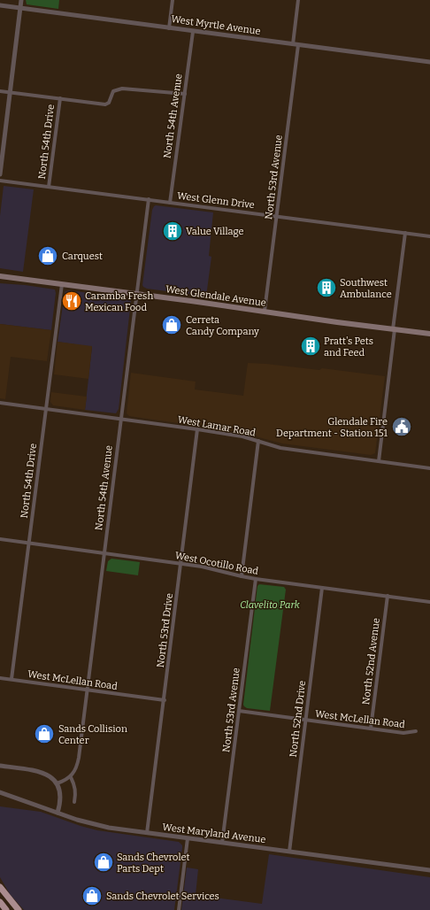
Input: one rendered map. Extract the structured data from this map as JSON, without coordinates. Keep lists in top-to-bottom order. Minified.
{"streets":{"main road":["West Glendale Avenue"],"street":["West Myrtle Avenue","North 54th Avenue","North 54th Drive","North 53rd Avenue","West Glenn Drive","West Lamar Road","West Ocotillo Road","North 53rd Drive","North 52nd Avenue","West McLellan Road","North 52nd Drive","West Maryland Avenue"]},"crossings":[["West Myrtle Avenue","North 54th Avenue"],["West Myrtle Avenue","North 53rd Avenue"],["North 54th Avenue","West Glenn Drive"],["North 54th Avenue","West Glendale Avenue"],["North 54th Avenue","West Lamar Road"],["North 54th Avenue","West Ocotillo Road"],["North 54th Avenue","West McLellan Road"],["North 54th Drive","West Glenn Drive"],["North 54th Drive","West Glendale Avenue"],["North 54th Drive","West Lamar Road"],["North 54th Drive","West Ocotillo Road"],["North 54th Drive","West McLellan Road"],["North 53rd Avenue","West Glenn Drive"],["North 53rd Avenue","West Glendale Avenue"],["North 53rd Avenue","West Ocotillo Road"],["North 53rd Avenue","West McLellan Road"],["North 53rd Avenue","West Maryland Avenue"],["West Lamar Road","North 53rd Drive"],["West Ocotillo Road","North 53rd Drive"],["West Ocotillo Road","North 52nd Avenue"],["West Ocotillo Road","North 52nd Drive"],["North 53rd Drive","West McLellan Road"],["North 53rd Drive","West Maryland Avenue"],["North 52nd Avenue","West McLellan Road"],["West McLellan Road","North 52nd Drive"],["North 52nd Drive","West Maryland Avenue"]],"parks":["Clavelito Park"],"places":{"building":["Value Village","Southwest Ambulance","Pratt's Pets and Feed"],"shop":["Carquest","Cerreta Candy Company","Sands Collision Center","Sands Chevrolet Parts Dept","Sands Chevrolet Services"],"restaurant":["Caramba Fresh Mexican Food"],"public building":["Glendale Fire Department - Station 151"]}}
